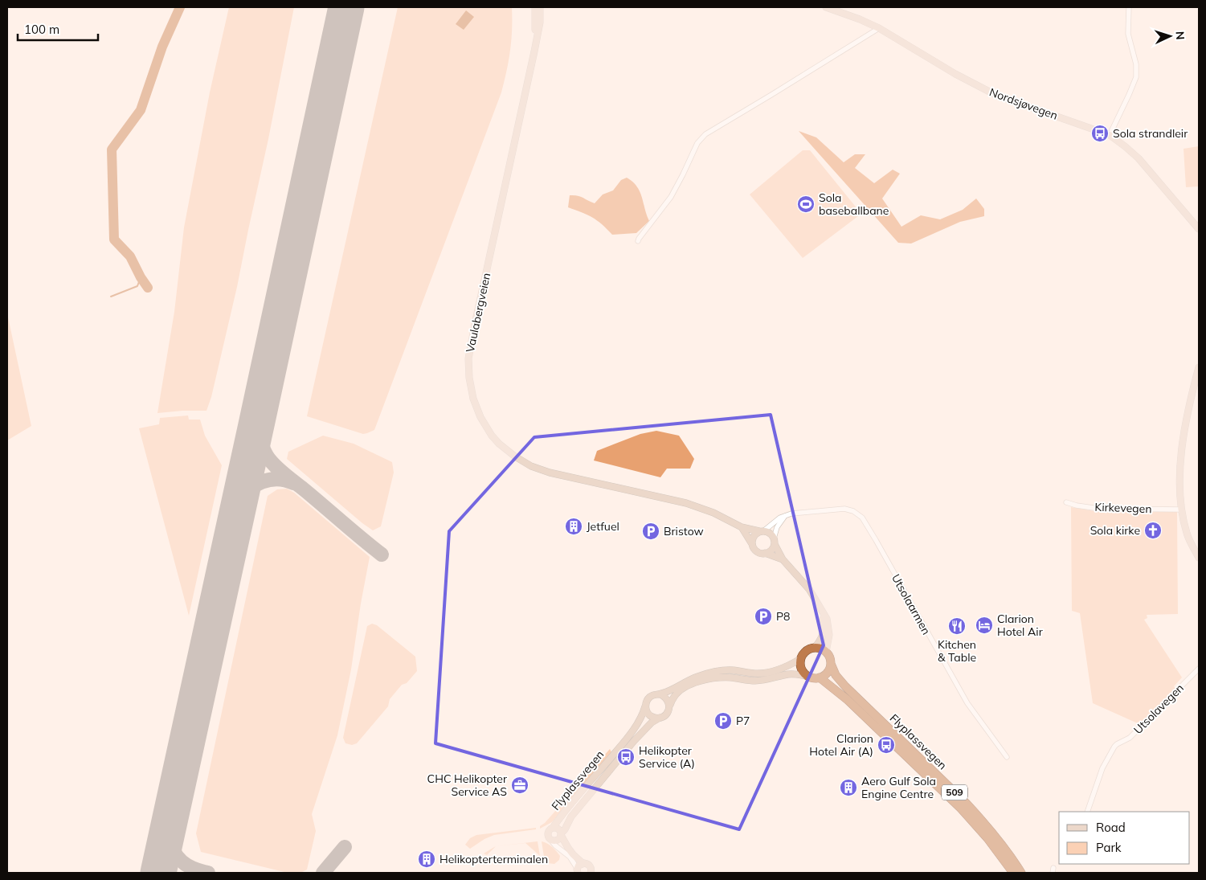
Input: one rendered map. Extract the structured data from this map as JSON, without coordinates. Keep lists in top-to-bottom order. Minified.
{"streets":{"highway":["Flyplassvegen","509"],"street":["Nordsjøvegen","Vaulabergveien","Kirkevegen","Utsolaarmen","Utsolavegen"]},"crossings":[["Vaulabergveien","Utsolaarmen"],["Flyplassvegen","509"]],"places":{"bus stop":["Sola strandleir","Clarion Hotel Air (A)","Helikopter Service (A)"],"sports":["Sola baseballbane"],"building":["Jetfuel","Aero Gulf Sola Engine Centre","Helikopterterminalen"],"church":["Sola kirke"],"parking":["Bristow","P8","P7"],"hotel":["Clarion Hotel Air"],"restaurant":["Kitchen & Table"],"office":["CHC Helikopter Service AS"]},"legend":["Road","Park"],"scale_bar":"100 m","north":"right"}
